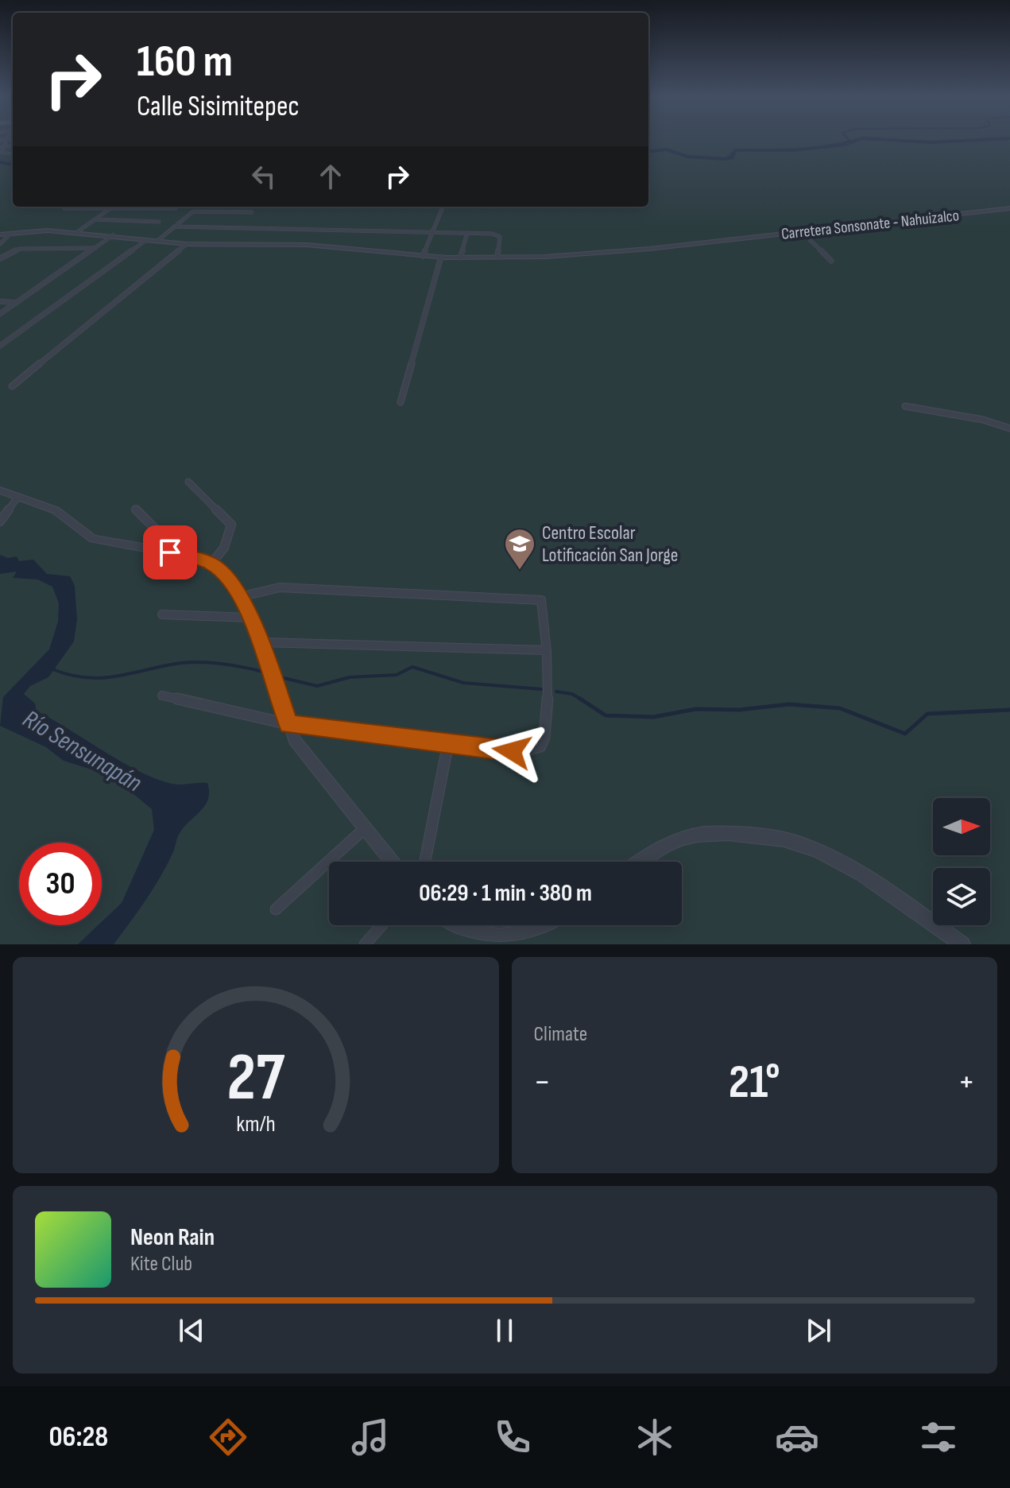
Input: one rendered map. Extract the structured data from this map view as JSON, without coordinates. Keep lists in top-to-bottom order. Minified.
{"streets":{"street":["Carretera Sonsonate - Nahuizalco"]},"water":["Río Sensunapán"],"places":{"school or university":["Centro Escolar Lotificación San Jorge"]},"north":"right","page":{"turn":["160 m","Calle Sisimitepec"],"limit":"30","trip":"06:29 · 1 min · 380 m","tile":"Climate","heat":["−","21°","+"],"song":["Neon Rain","Kite Club"],"tabs":"06:28","gauge":["27","km/h"]}}
